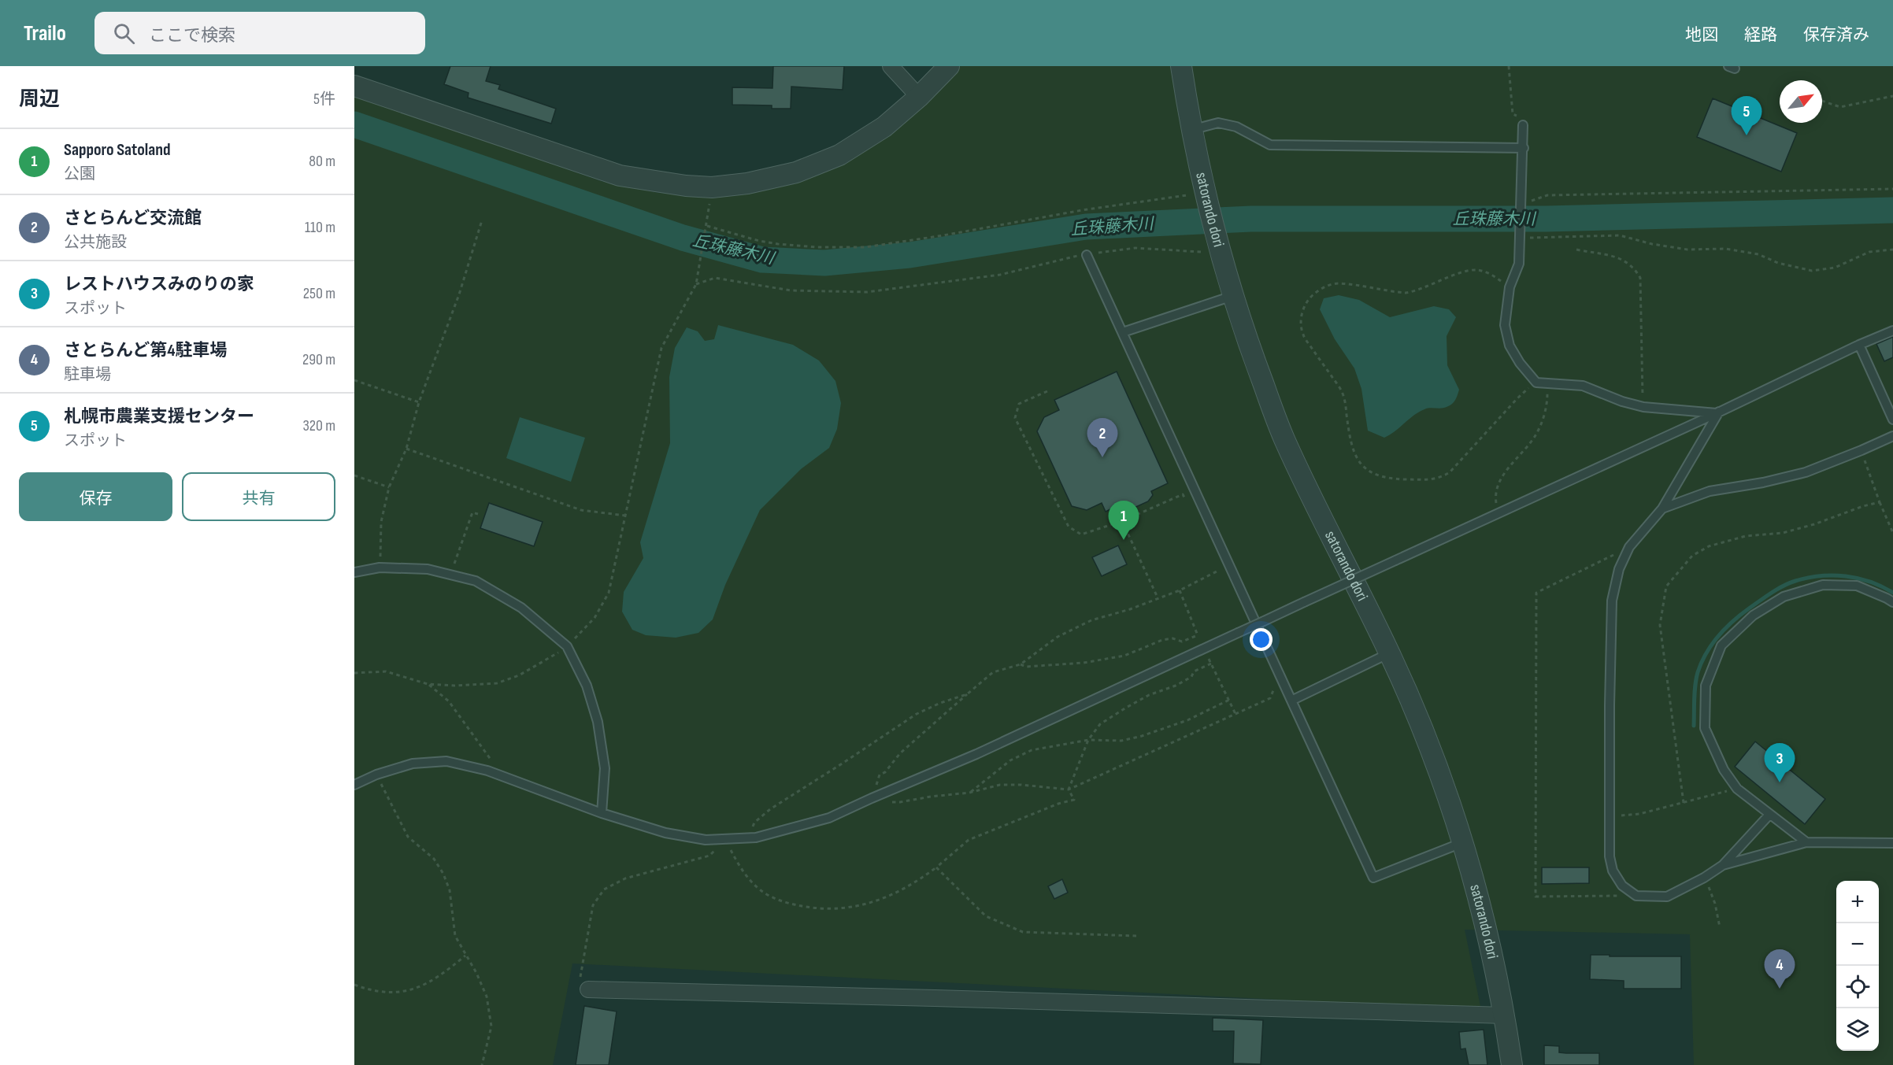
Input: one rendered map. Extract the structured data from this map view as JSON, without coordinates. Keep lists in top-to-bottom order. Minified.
{"streets":{"street":["satorando dori"]},"water":["丘珠藤木川"],"north":"top right","page":{"header":"Trailo","search":"ここで検索","nav":["地図","経路","保存済み"],"heading":["周辺","5件"],"pins":["5","2","1","3","4"],"list":[{"mark":"1","name":"Sapporo Satoland","note":"公園","value":"80 m"},{"mark":"2","name":"さとらんど交流館","note":"公共施設","value":"110 m"},{"mark":"3","name":"レストハウスみのりの家","note":"スポット","value":"250 m"},{"mark":"4","name":"さとらんど第4駐車場","note":"駐車場","value":"290 m"},{"mark":"5","name":"札幌市農業支援センター","note":"スポット","value":"320 m"}],"buttons":["保存","共有"],"map_buttons":["+","−"]}}
